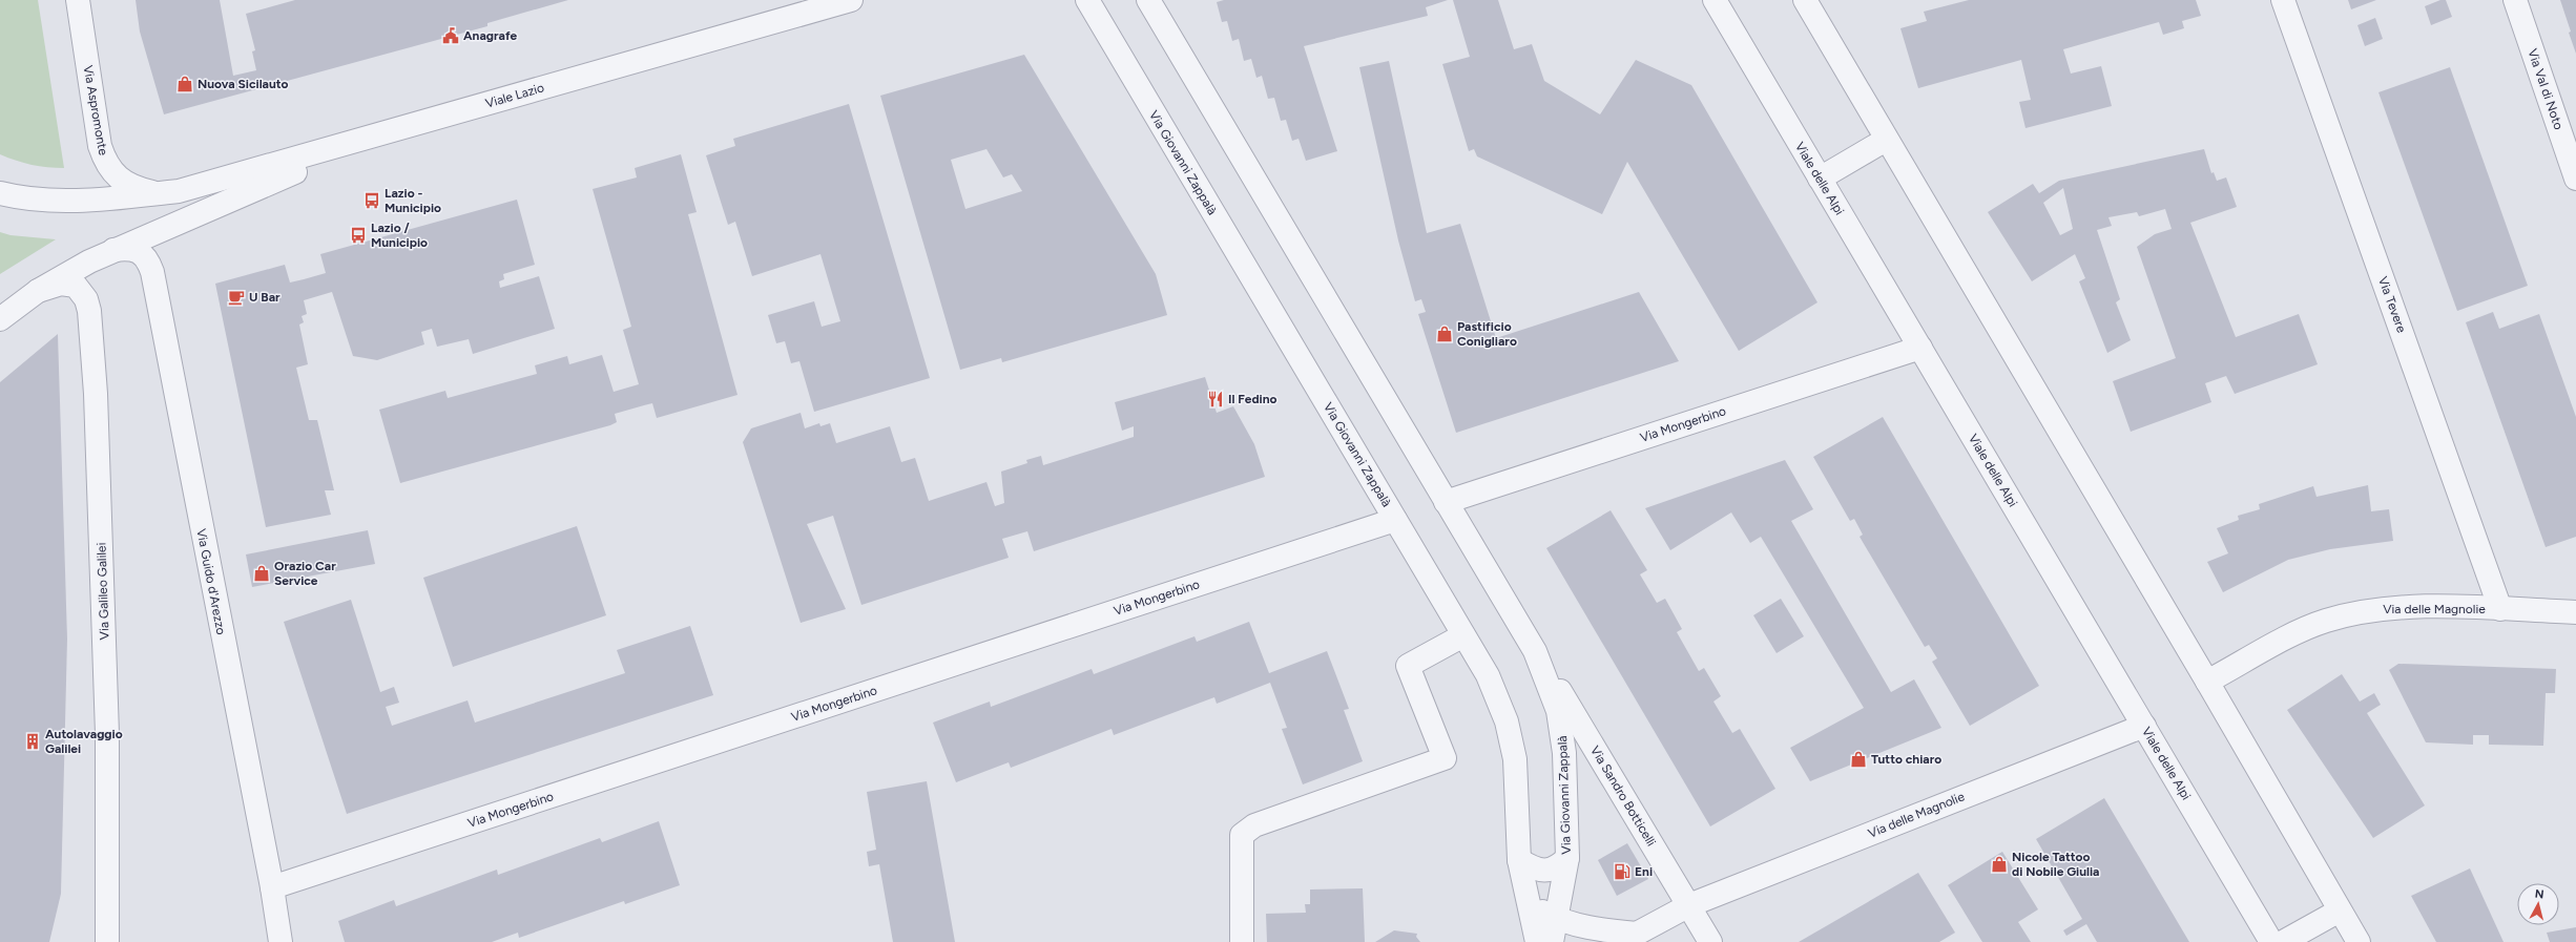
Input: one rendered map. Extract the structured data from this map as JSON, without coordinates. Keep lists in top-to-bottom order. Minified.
{"streets":{"street":["Via Val di Noto","Viale Lazio","Via Aspromonte","Via Giovanni Zappalà","Viale delle Alpi","Via Tevere","Via Mongerbino","Via Guido d'Arezzo","Via Galileo Galilei","Via delle Magnolie","Via Sandro Botticelli"]},"crossings":[["Viale Lazio","Via Aspromonte"],["Via Giovanni Zappalà","Via Mongerbino"],["Via Giovanni Zappalà","Via Sandro Botticelli"],["Viale delle Alpi","Via Mongerbino"],["Viale delle Alpi","Via delle Magnolie"],["Via Tevere","Via delle Magnolie"],["Via Mongerbino","Via Guido d'Arezzo"],["Via delle Magnolie","Via Sandro Botticelli"]],"places":{"public building":["Anagrafe"],"shop":["Nuova Sicilauto","Pastificio Conigliaro","Orazio Car Service","Tutto chiaro","Nicole Tattoo di Nobile Giulia"],"bus stop":["Lazio - Municipio","Lazio / Municipio"],"cafe":["U Bar"],"restaurant":["Il Fedino"],"building":["Autolavaggio Galilei"],"fuel station":["Eni"]},"north":"top"}
